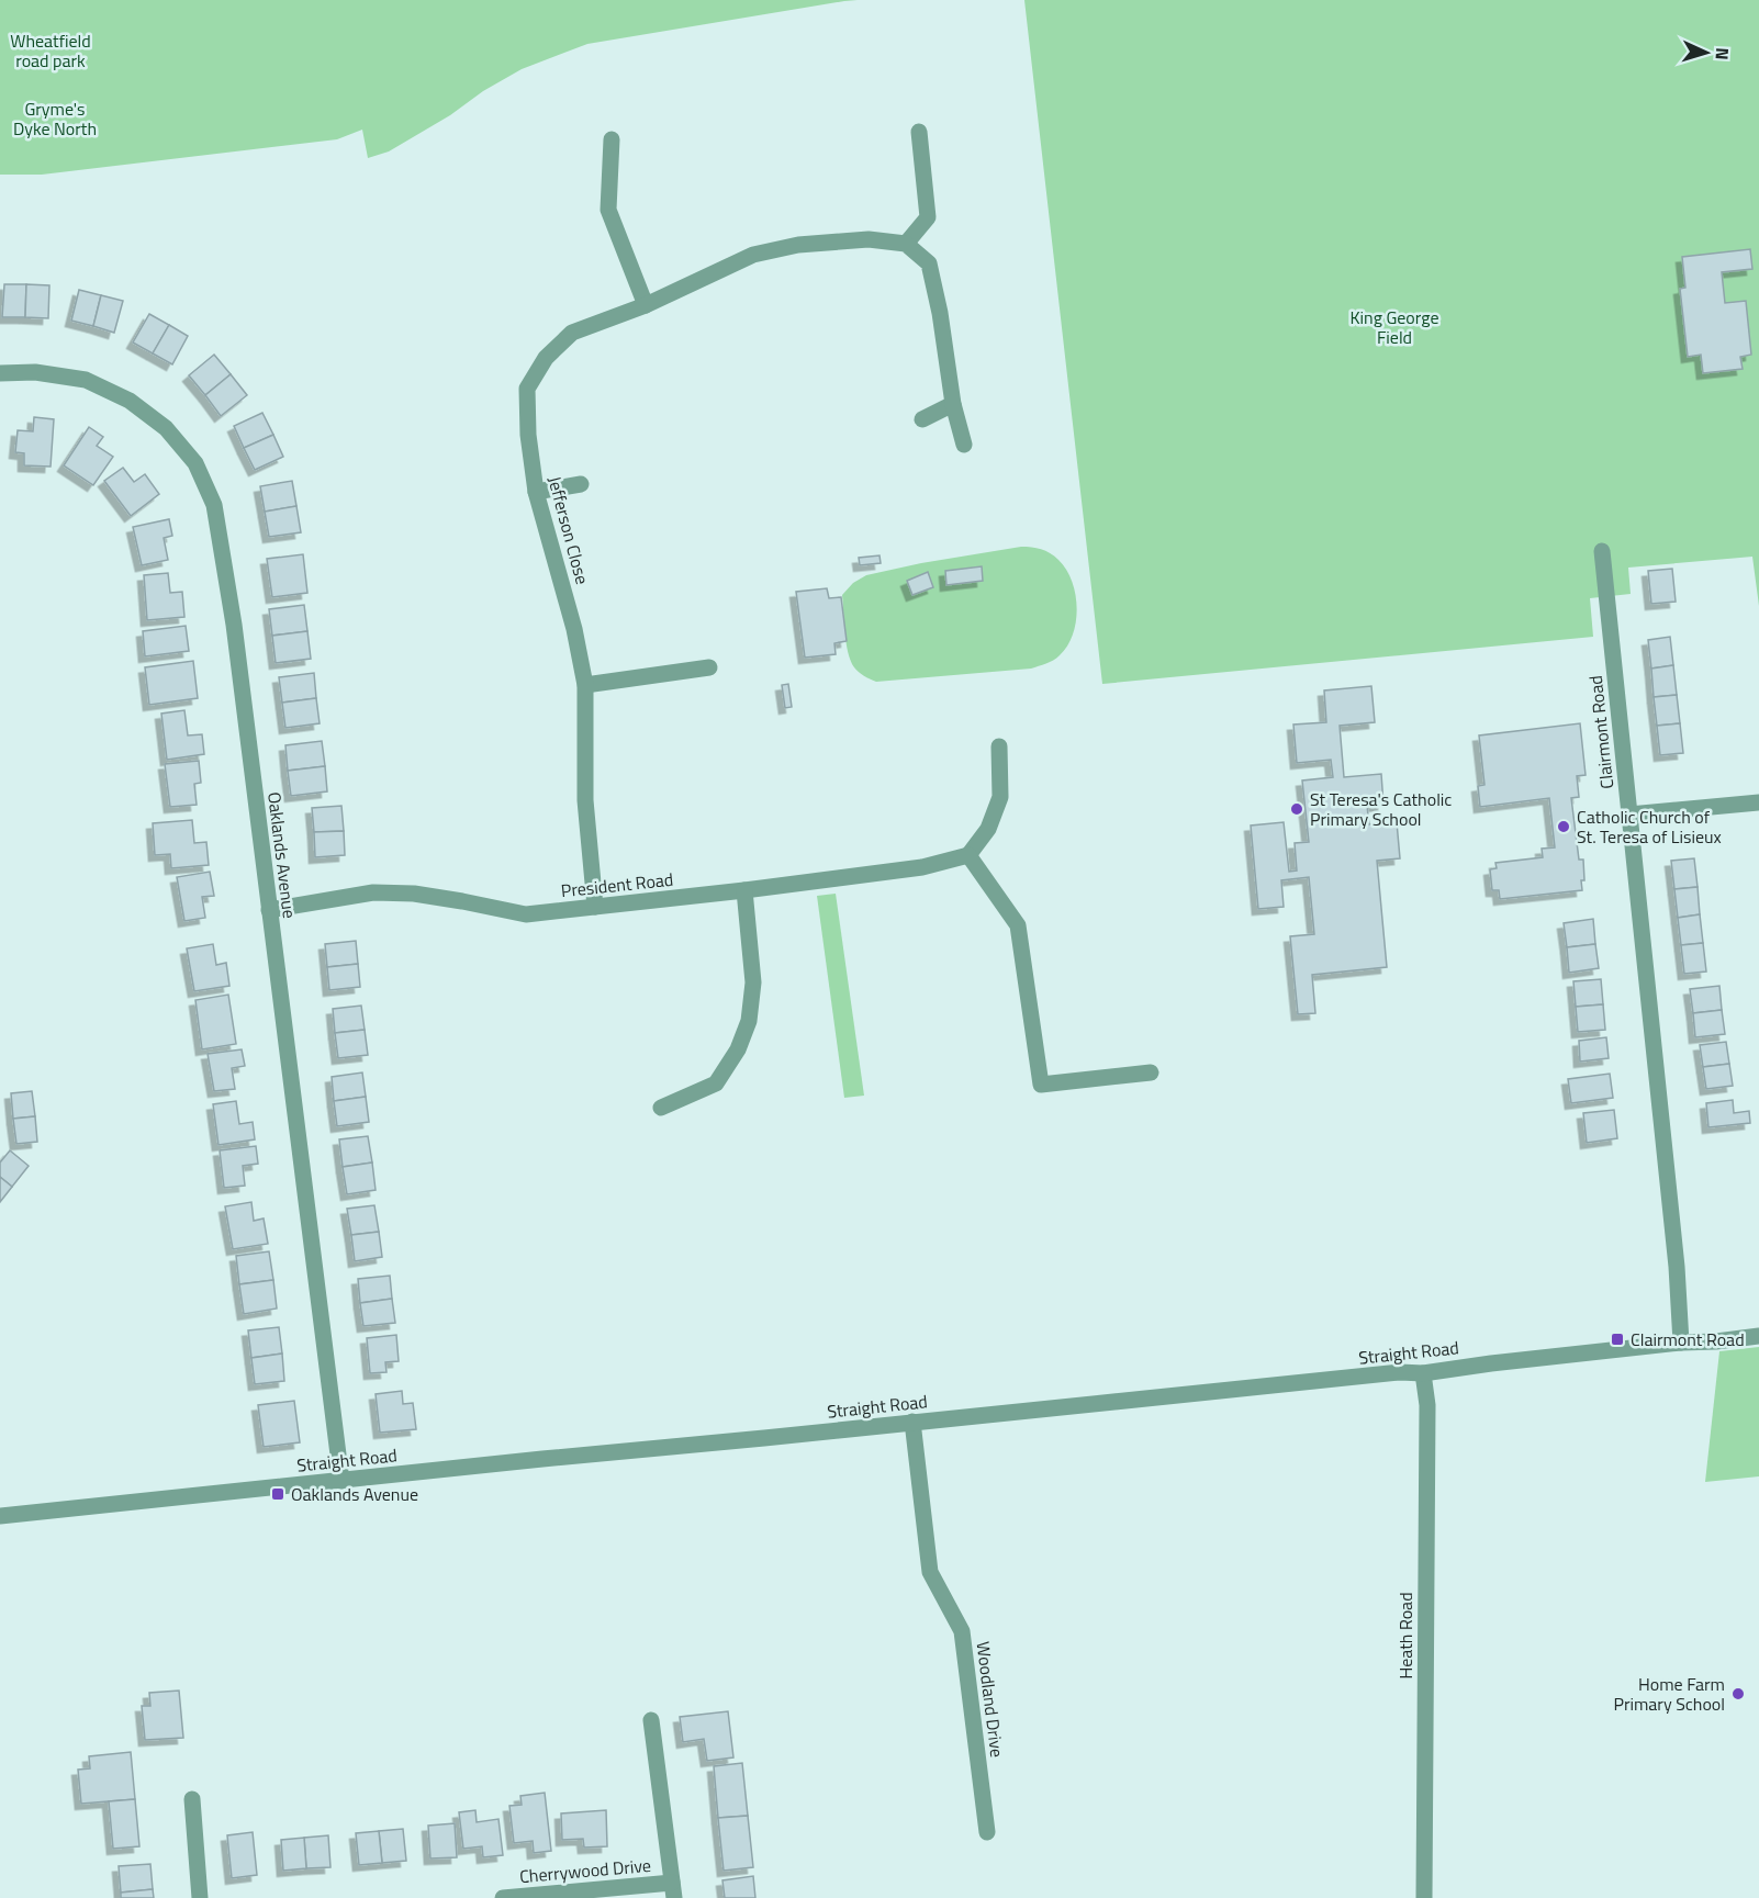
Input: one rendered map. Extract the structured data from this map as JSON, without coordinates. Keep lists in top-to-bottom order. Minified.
{"streets":{"street":["Jefferson Close","Clairmont Road","Oaklands Avenue","President Road","Straight Road","Heath Road","Woodland Drive","Cherrywood Drive"]},"crossings":[["Jefferson Close","President Road"],["Clairmont Road","Straight Road"],["Oaklands Avenue","President Road"],["Oaklands Avenue","Straight Road"],["Straight Road","Heath Road"],["Straight Road","Woodland Drive"]],"parks":["Wheatfield road park","Gryme's Dyke North","King George Field"],"places":{"other":["St Teresa's Catholic Primary School","Catholic Church of St. Teresa of Lisieux","Home Farm Primary School"],"transit":["Clairmont Road","Oaklands Avenue"]},"north":"right"}
